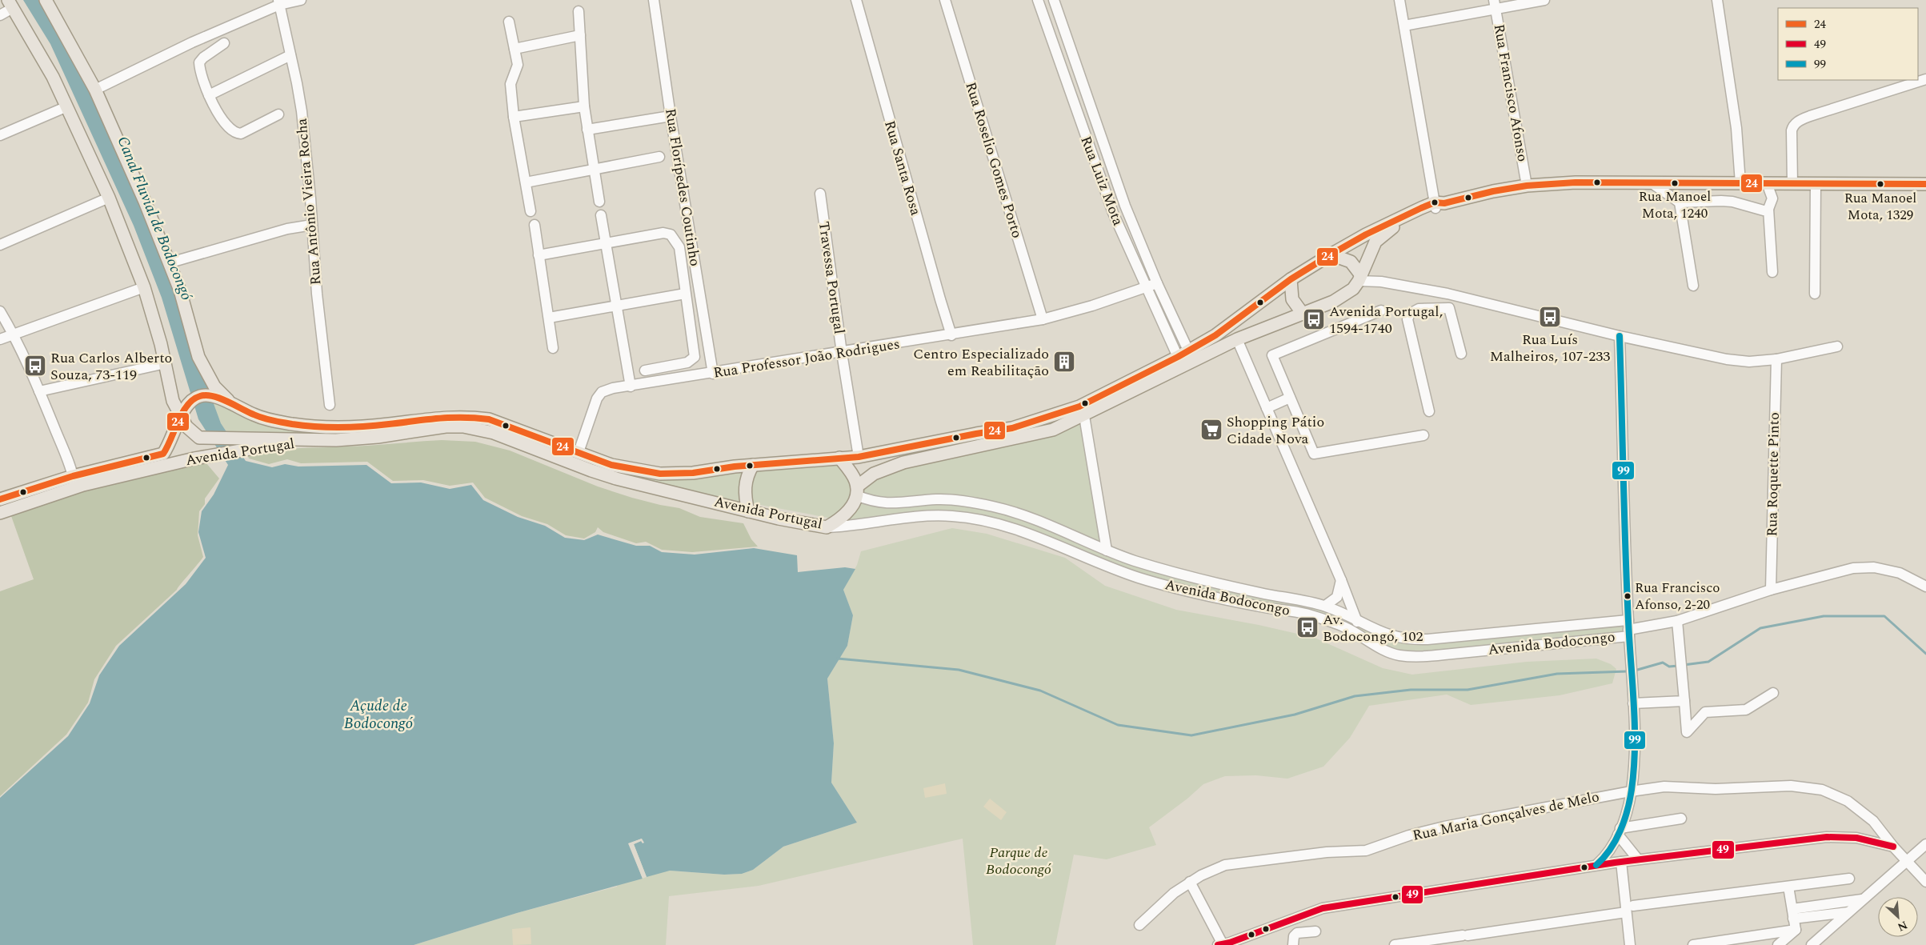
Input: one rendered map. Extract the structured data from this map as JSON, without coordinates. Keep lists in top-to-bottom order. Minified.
{"streets":{"main road":["Avenida Portugal"],"street":["Rua Francisco Afonso","Rua Roselio Gomes Porto","Rua Santa Rosa","Rua Luiz Mota","Rua Florípedes Coutinho","Rua Antônio Vieira Rocha","Travessa Portugal","Rua Professor João Rodrigues","Rua Roquette Pinto","Avenida Bodocongo","Rua Maria Gonçalves de Melo"]},"crossings":[["Rua Roselio Gomes Porto","Rua Professor João Rodrigues"],["Rua Santa Rosa","Rua Professor João Rodrigues"],["Rua Luiz Mota","Rua Professor João Rodrigues"],["Rua Luiz Mota","Avenida Portugal"],["Rua Florípedes Coutinho","Rua Professor João Rodrigues"],["Travessa Portugal","Rua Professor João Rodrigues"],["Travessa Portugal","Avenida Portugal"],["Rua Professor João Rodrigues","Avenida Portugal"],["Avenida Portugal","Avenida Bodocongo"],["Rua Roquette Pinto","Avenida Bodocongo"]],"water":["Canal Fluvial de Bodocongó","Açude de Bodocongó"],"parks":["Parque de Bodocongó"],"places":{"other":["Rua Manoel Mota, 1240","Rua Manoel Mota, 1329","Rua Francisco Afonso, 2-20"],"bus stop":["Rua Luís Malheiros, 107-233","Avenida Portugal, 1594-1740","Rua Carlos Alberto Souza, 73-119","Av. Bodocongó, 102"],"building":["Centro Especializado em Reabilitação"],"supermarket":["Shopping Pátio Cidade Nova"]},"lines":["transit line 24","transit line 99","transit line 49"],"legend":["24","49","99"],"north":"bottom right"}
